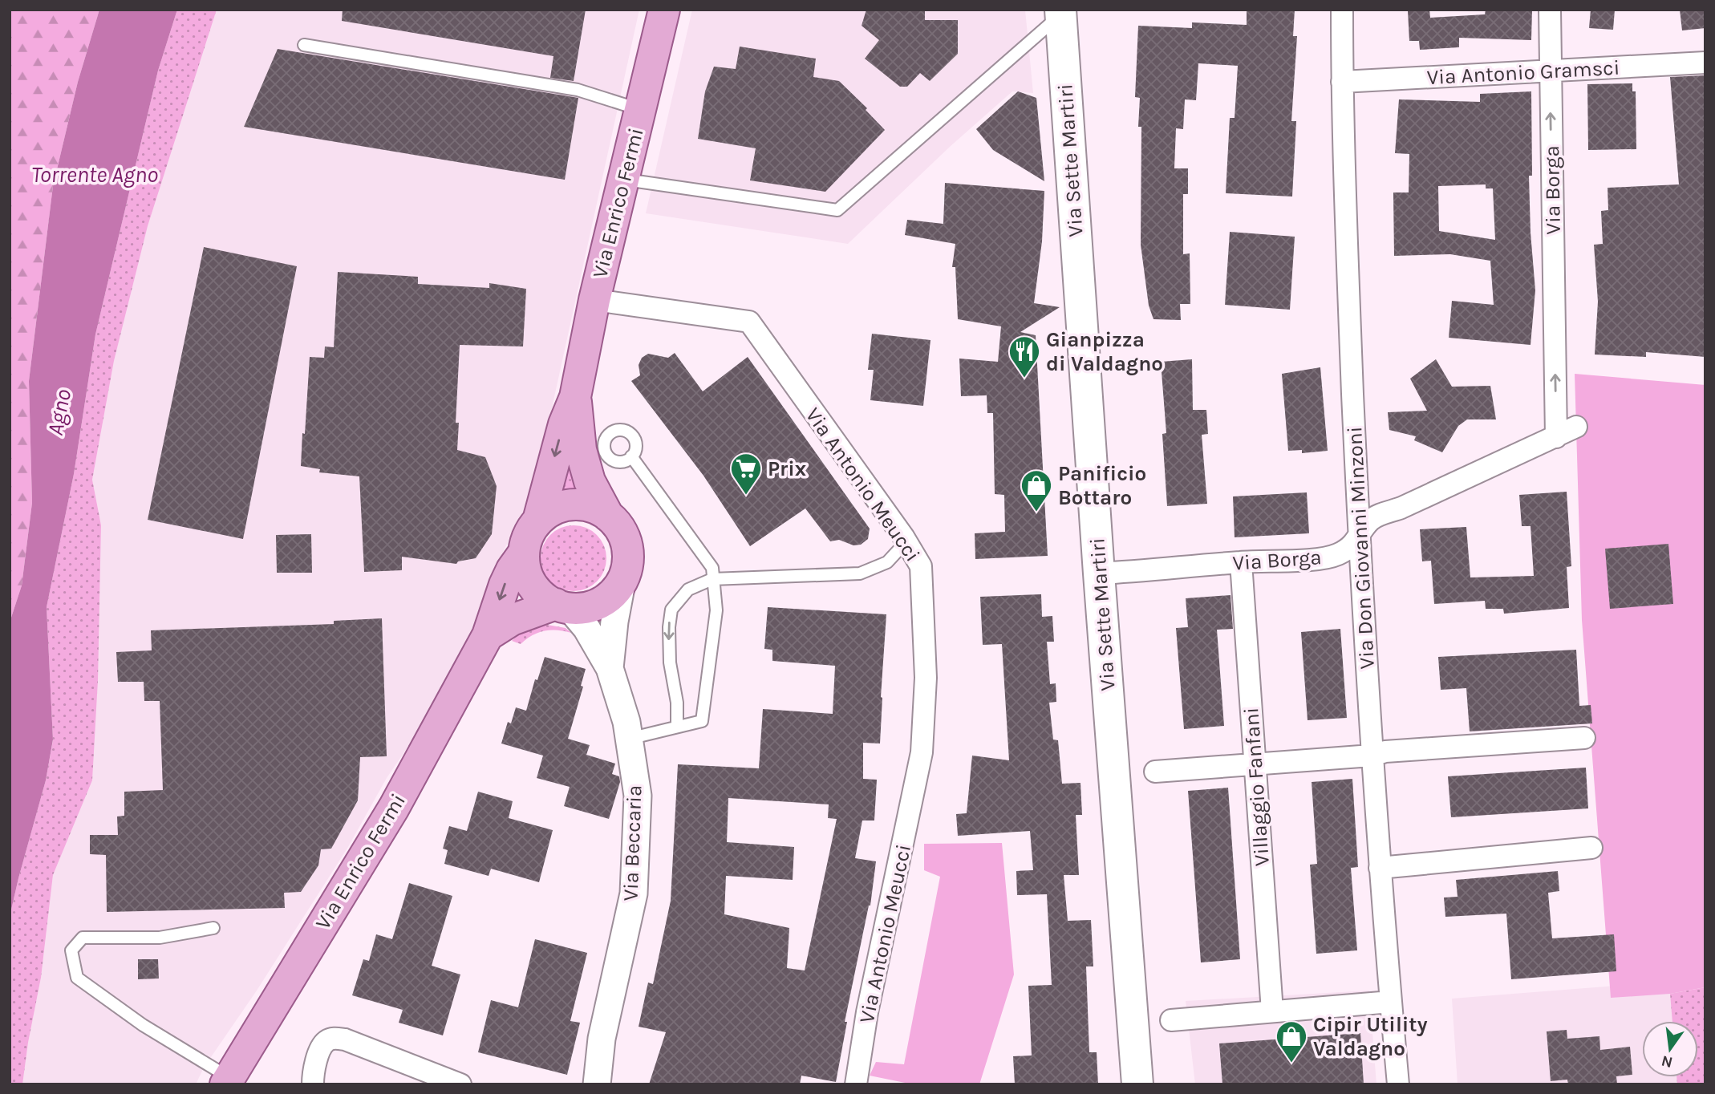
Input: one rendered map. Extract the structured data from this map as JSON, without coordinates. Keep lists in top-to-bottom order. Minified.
{"streets":{"main road":["Via Sette Martiri","Via Enrico Fermi"],"street":["Via Antonio Gramsci","Via Borga","Via Antonio Meucci","Via Don Giovanni Minzoni","Villaggio Fanfani","Via Beccaria"]},"crossings":[["Via Antonio Gramsci","Via Borga"],["Via Antonio Gramsci","Via Don Giovanni Minzoni"],["Via Sette Martiri","Via Borga"],["Via Borga","Via Don Giovanni Minzoni"],["Via Borga","Villaggio Fanfani"],["Via Enrico Fermi","Via Antonio Meucci"],["Via Enrico Fermi","Via Beccaria"]],"one_way":["Via Borga"],"water":["Torrente Agno","Agno"],"places":{"restaurant":["Gianpizza di Valdagno"],"supermarket":["Prix"],"shop":["Panificio Bottaro","Cipir Utility Valdagno"]},"north":"bottom"}
